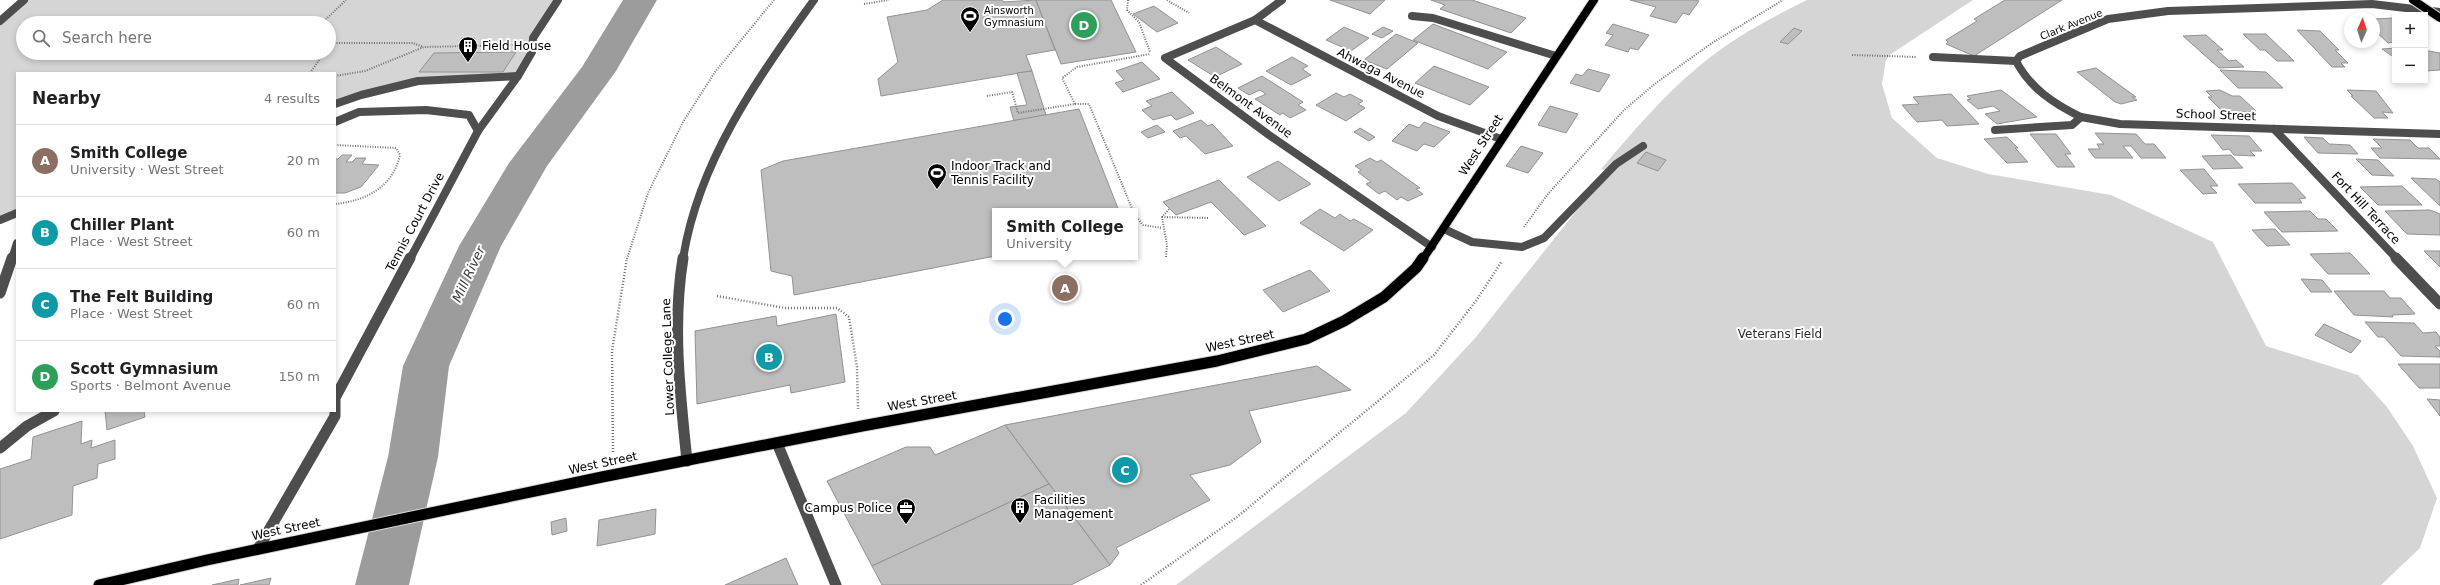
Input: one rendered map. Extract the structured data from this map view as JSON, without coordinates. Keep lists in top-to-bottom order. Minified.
{"streets":{"main road":["West Street"],"street":["Clark Avenue","Ahwaga Avenue","Belmont Avenue","School Street","Fort Hill Terrace","Tennis Court Drive","Lower College Lane"]},"crossings":[["Ahwaga Avenue","Belmont Avenue"],["Ahwaga Avenue","West Street"],["Belmont Avenue","West Street"],["School Street","Fort Hill Terrace"],["West Street","Tennis Court Drive"],["West Street","Lower College Lane"]],"water":["Mill River"],"parks":["Veterans Field"],"places":{"sports":["Ainsworth Gymnasium","Indoor Track and Tennis Facility"],"building":["Field House","Facilities Management"],"office":["Campus Police"]},"north":"top","page":{"pins":["D","A","B","C"],"map_buttons":["+","−"],"search":"Search here","heading":["Nearby","4 results"],"list":[{"mark":"A","name":"Smith College","note":"University · West Street","value":"20 m"},{"mark":"B","name":"Chiller Plant","note":"Place · West Street","value":"60 m"},{"mark":"C","name":"The Felt Building","note":"Place · West Street","value":"60 m"},{"mark":"D","name":"Scott Gymnasium","note":"Sports · Belmont Avenue","value":"150 m"}],"popup":["Smith College","University"]}}
